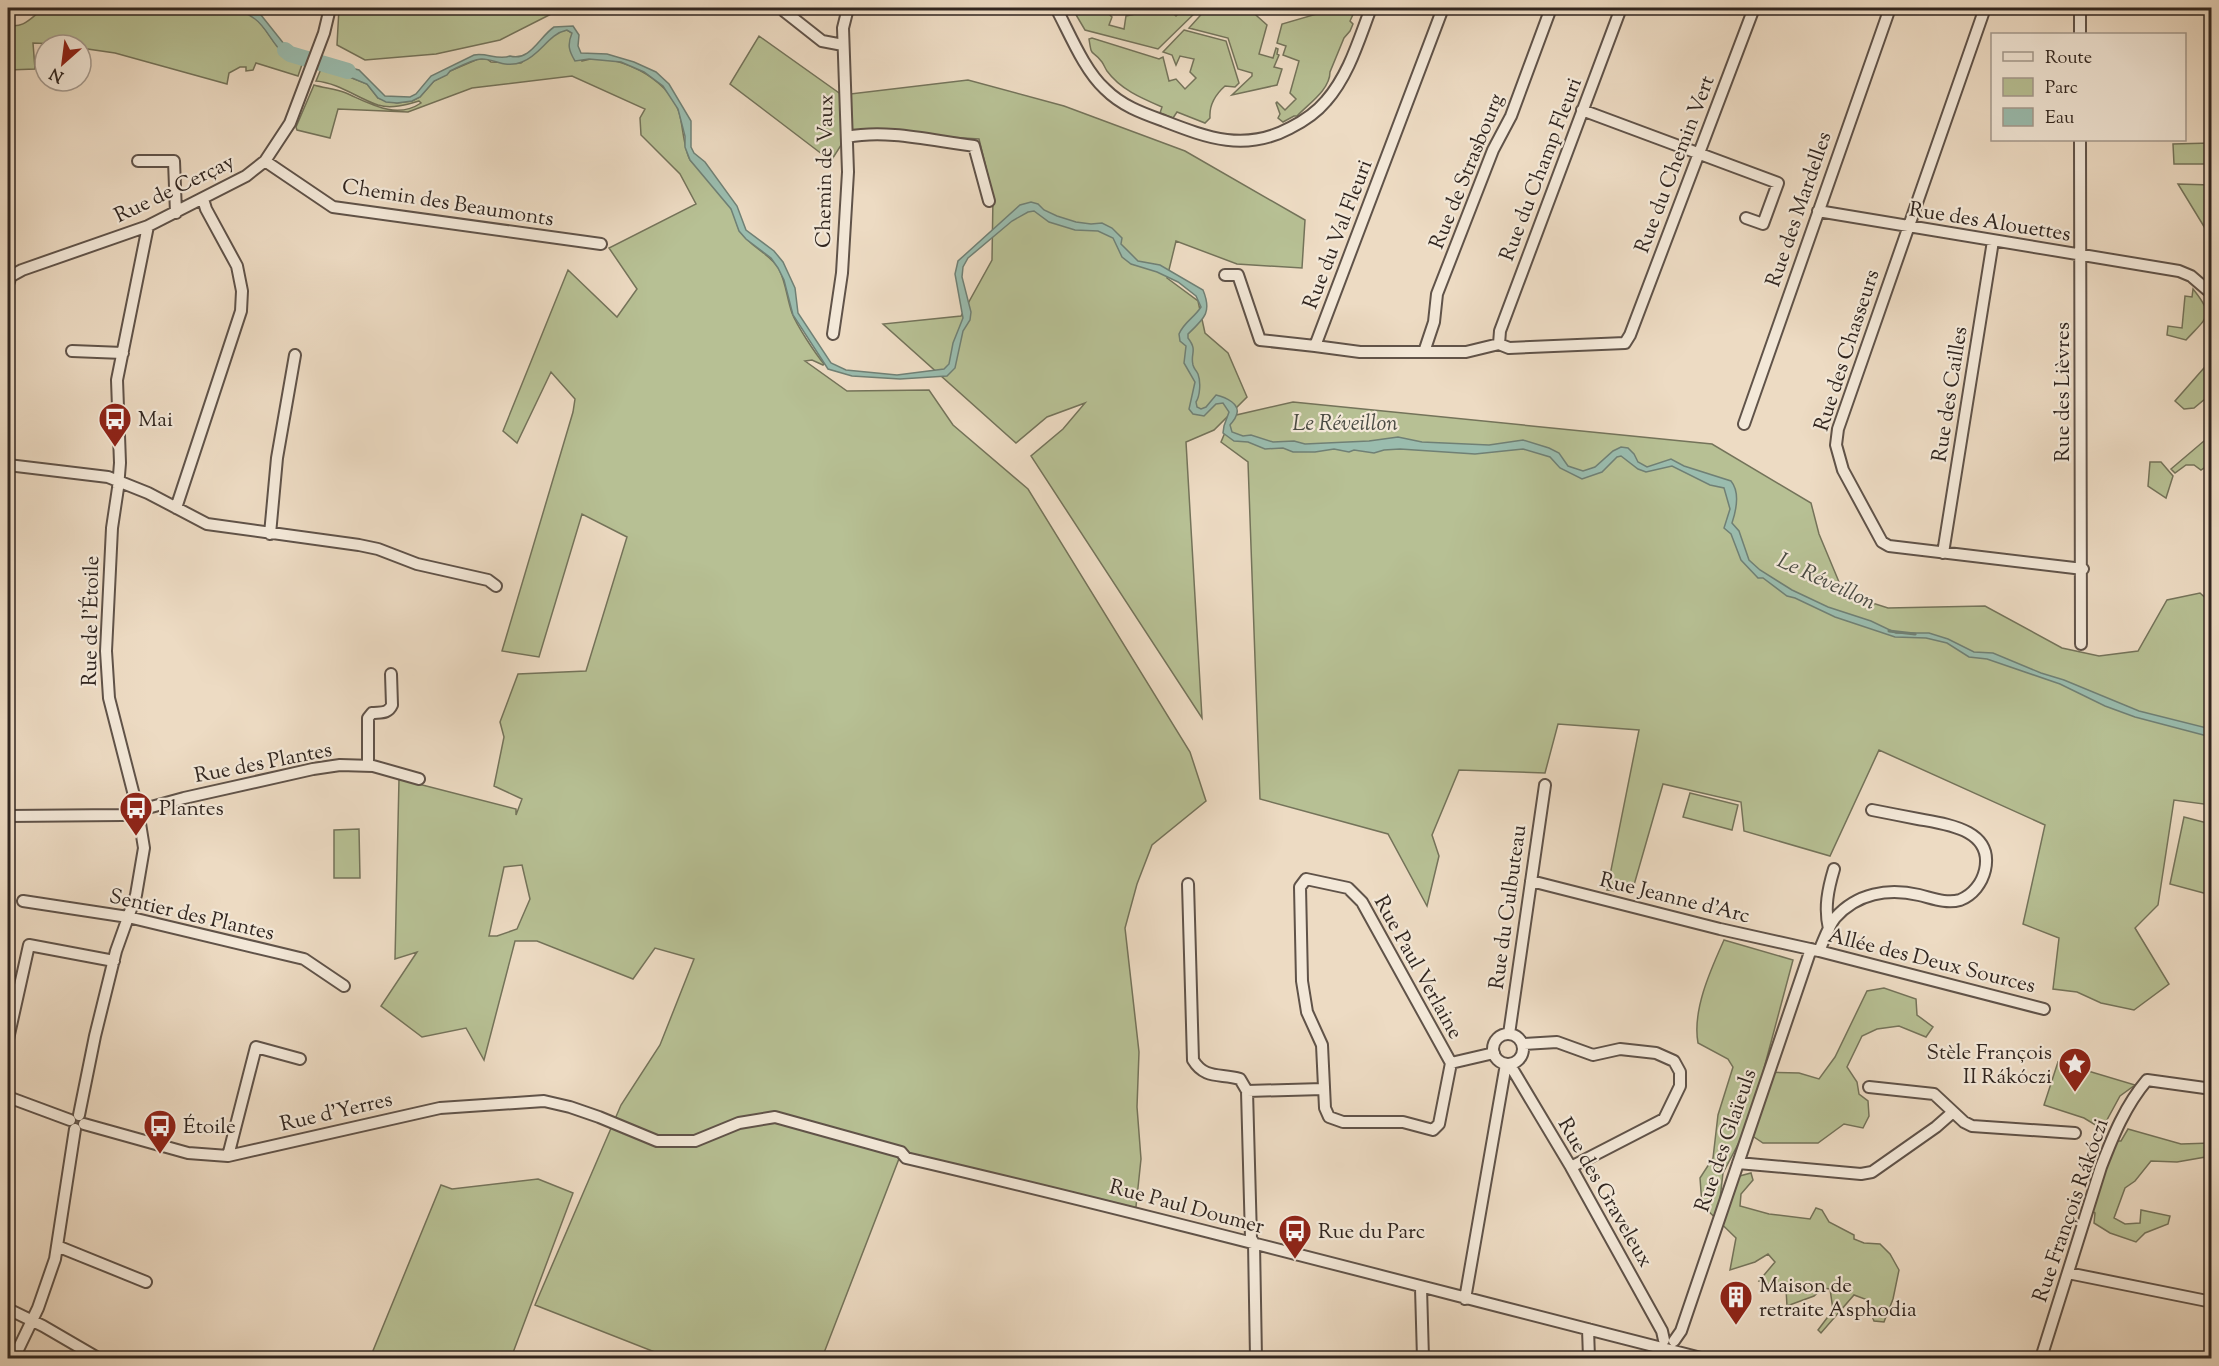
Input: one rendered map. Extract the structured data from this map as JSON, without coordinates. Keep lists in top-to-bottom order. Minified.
{"streets":{"street":["Rue du Chemin Vert","Rue du Champ Fleuri","Chemin de Vaux","Rue de Strasbourg","Rue de Cerçay","Chemin des Beaumonts","Rue des Mardelles","Rue des Alouettes","Rue du Val Fleuri","Rue des Chasseurs","Rue des Lièvres","Rue des Cailles","Rue de l'Étoile","Rue des Plantes","Rue Jeanne d'Arc","Rue du Culbuteau","Sentier des Plantes","Allée des Deux Sources","Rue Paul Verlaine","Rue d'Yerres","Rue des Glaïeuls","Rue des Graveleux","Rue Paul Doumer","Rue François Rákóczi"]},"crossings":[["Rue du Chemin Vert","Rue du Champ Fleuri"],["Rue de Cerçay","Chemin des Beaumonts"],["Rue de Cerçay","Rue de l'Étoile"],["Rue des Mardelles","Rue des Alouettes"],["Rue des Alouettes","Rue des Chasseurs"],["Rue des Alouettes","Rue des Lièvres"],["Rue des Alouettes","Rue des Cailles"],["Rue des Chasseurs","Rue des Lièvres"],["Rue des Chasseurs","Rue des Cailles"],["Rue de l'Étoile","Rue des Plantes"],["Rue de l'Étoile","Sentier des Plantes"],["Rue de l'Étoile","Rue d'Yerres"],["Rue Jeanne d'Arc","Rue du Culbuteau"],["Rue Jeanne d'Arc","Allée des Deux Sources"],["Rue Jeanne d'Arc","Rue des Glaïeuls"],["Rue du Culbuteau","Rue Paul Verlaine"],["Rue du Culbuteau","Rue des Graveleux"],["Allée des Deux Sources","Rue des Glaïeuls"],["Rue Paul Verlaine","Rue des Graveleux"],["Rue d'Yerres","Rue Paul Doumer"],["Rue des Glaïeuls","Rue des Graveleux"],["Rue des Glaïeuls","Rue Paul Doumer"],["Rue des Graveleux","Rue Paul Doumer"]],"water":["Le Réveillon"],"places":{"bus stop":["Mai","Plantes","Étoile","Rue du Parc"],"place":["Stèle François II Rákóczi"],"building":["Maison de retraite Asphodia"]},"legend":["Route","Parc","Eau"],"north":"bottom left"}
